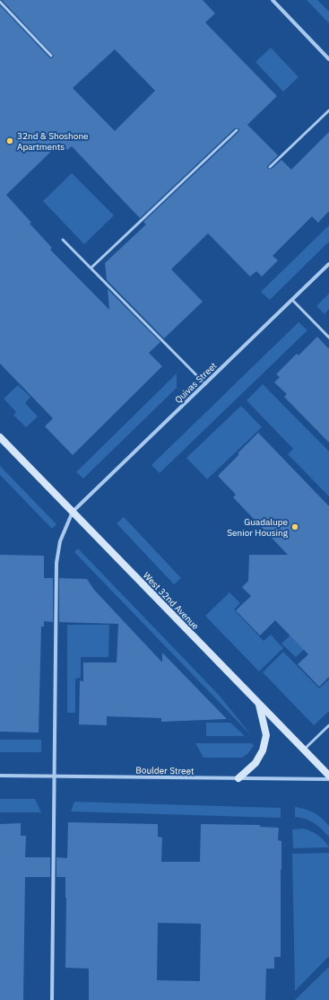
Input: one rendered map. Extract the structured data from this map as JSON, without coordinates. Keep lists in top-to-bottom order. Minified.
{"streets":{"street":["Quivas Street","West 32nd Avenue","Boulder Street"]},"crossings":[["Quivas Street","West 32nd Avenue"]],"places":["32nd & Shoshone Apartments","Guadalupe Senior Housing"]}
